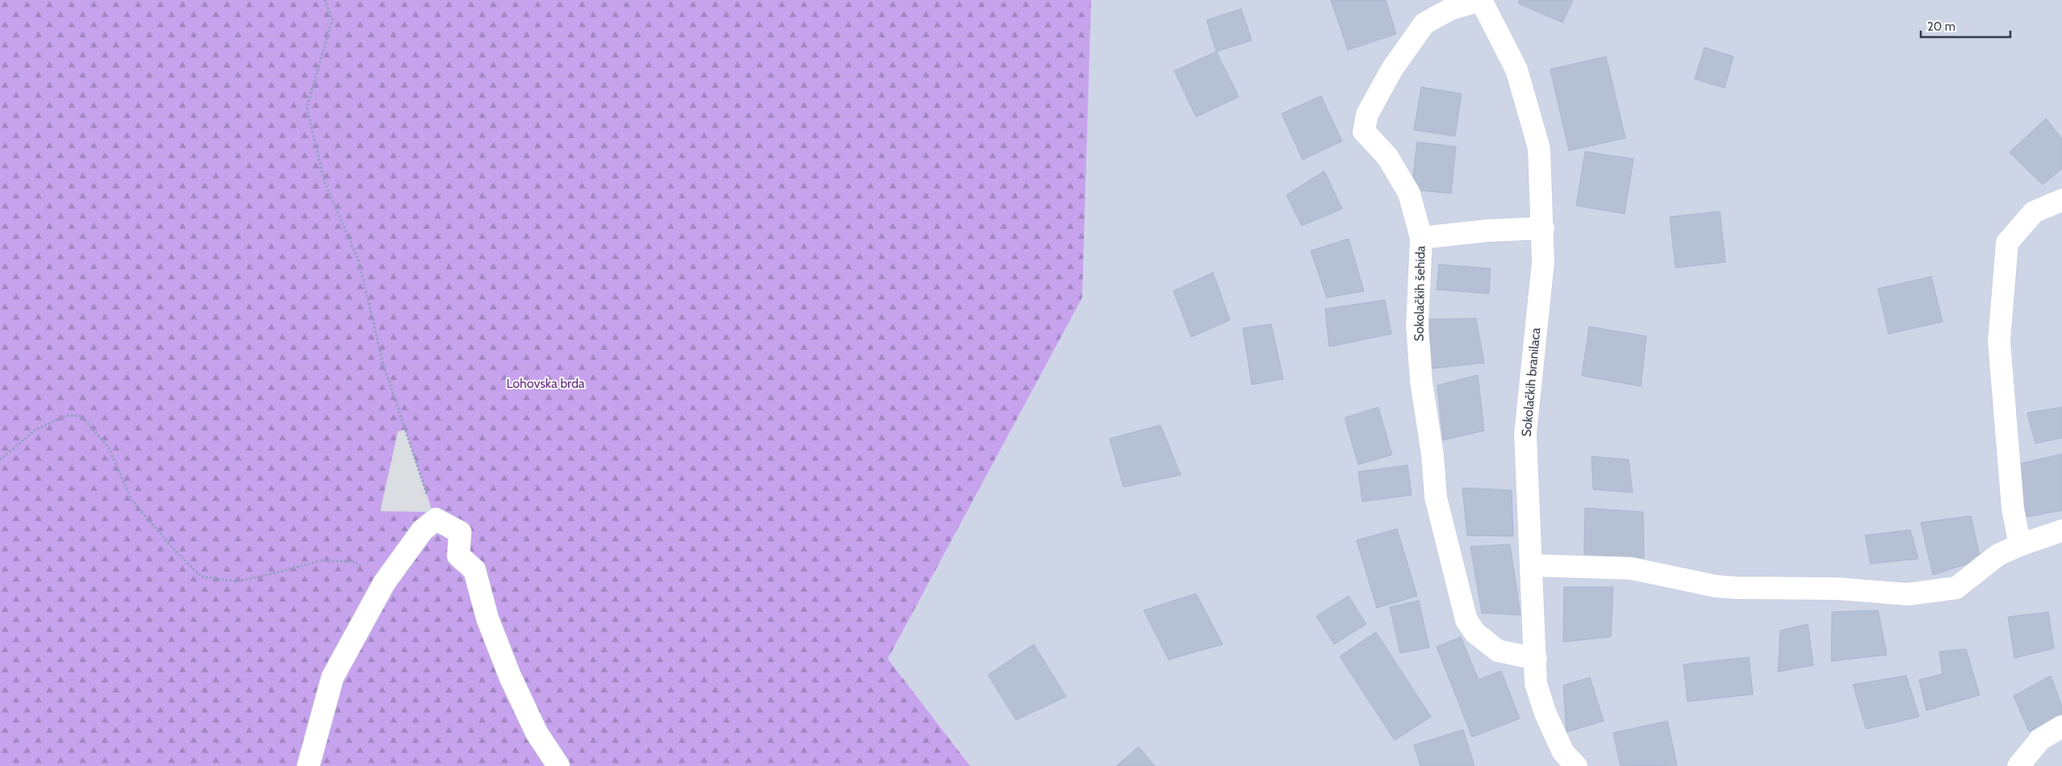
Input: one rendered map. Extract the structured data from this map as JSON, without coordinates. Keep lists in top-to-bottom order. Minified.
{"streets":{"street":["Sokolačkih šehida","Sokolačkih branilaca"]},"crossings":[["Sokolačkih šehida","Sokolačkih branilaca"]],"parks":["Lohovska brda"],"scale_bar":"20 m"}
